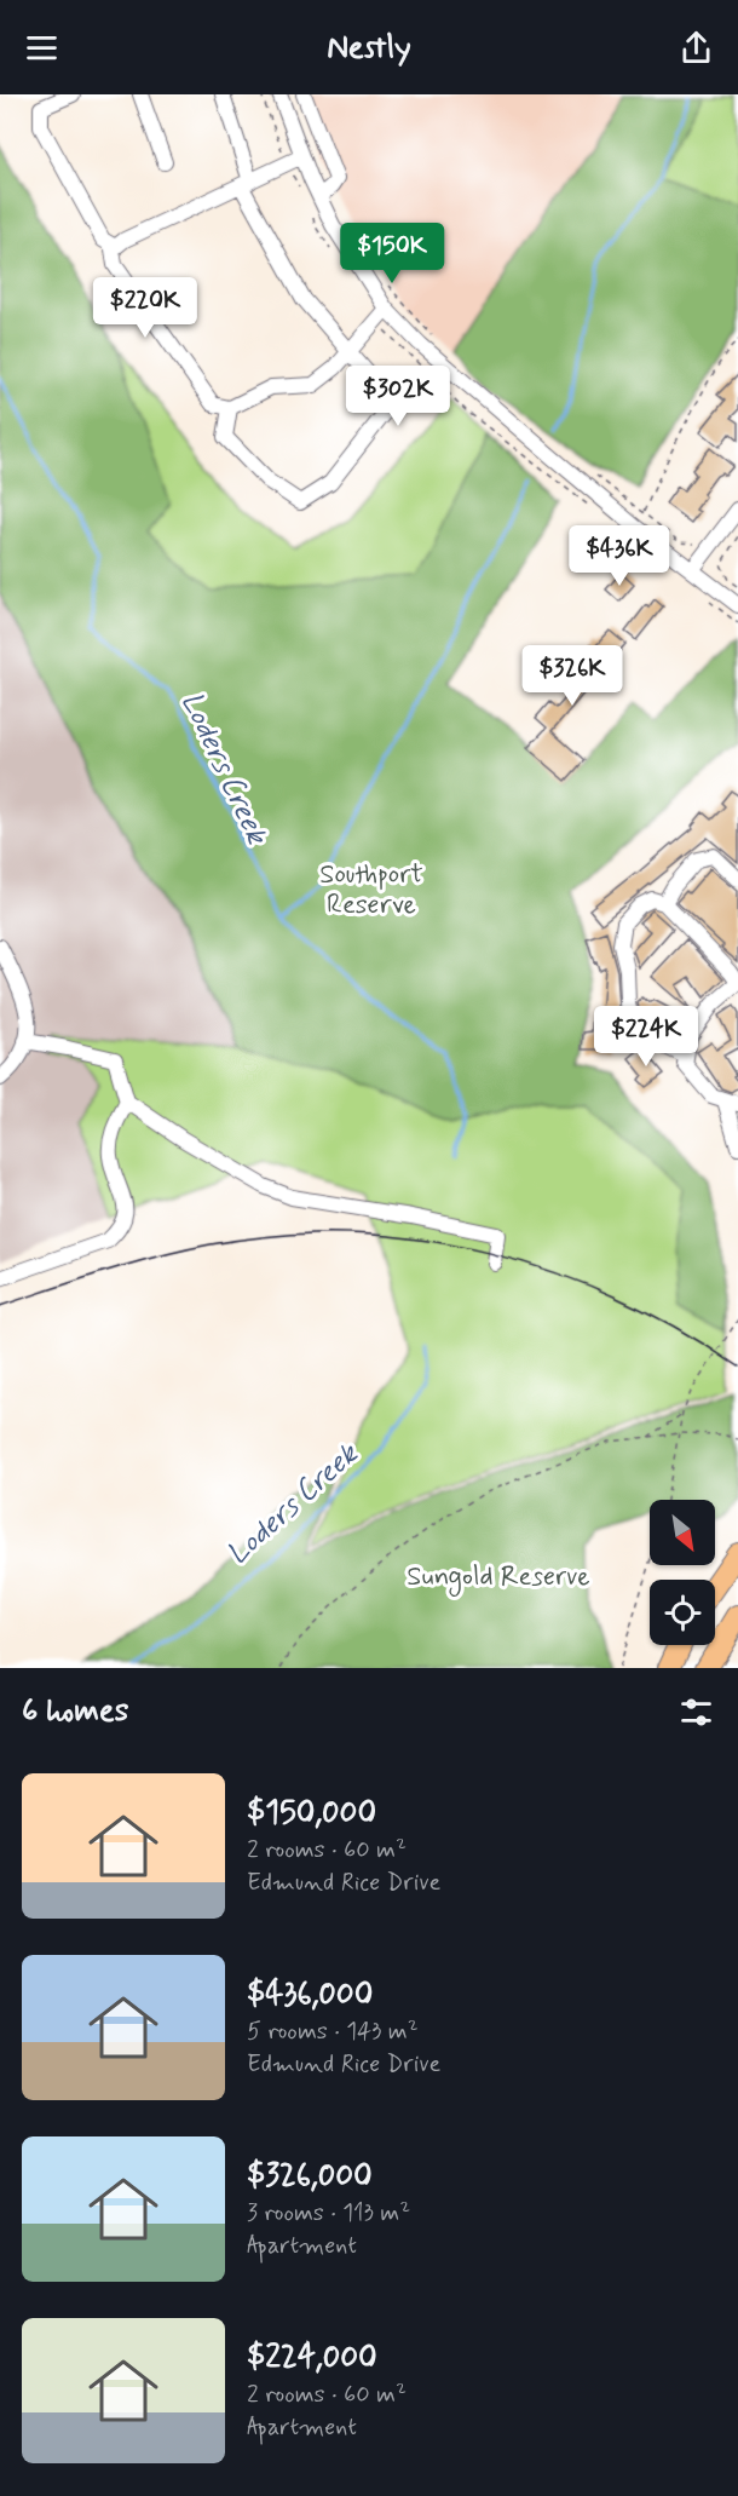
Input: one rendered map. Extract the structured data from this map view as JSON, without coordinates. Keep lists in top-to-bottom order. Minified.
{"water":["Loders Creek"],"parks":["Southport Reserve","Sungold Reserve"],"north":"bottom right","page":{"header":"Nestly","price":["$150K","$220K","$302K","$436K","$326K","$224K"],"heading":"6 homes","list":[{"name":"$150,000","note":"2 rooms · 60 m² · Edmund Rice Drive"},{"name":"$436,000","note":"5 rooms · 143 m² · Edmund Rice Drive"},{"name":"$326,000","note":"3 rooms · 113 m² · Apartment"},{"name":"$224,000","note":"2 rooms · 60 m² · Apartment"}]}}
